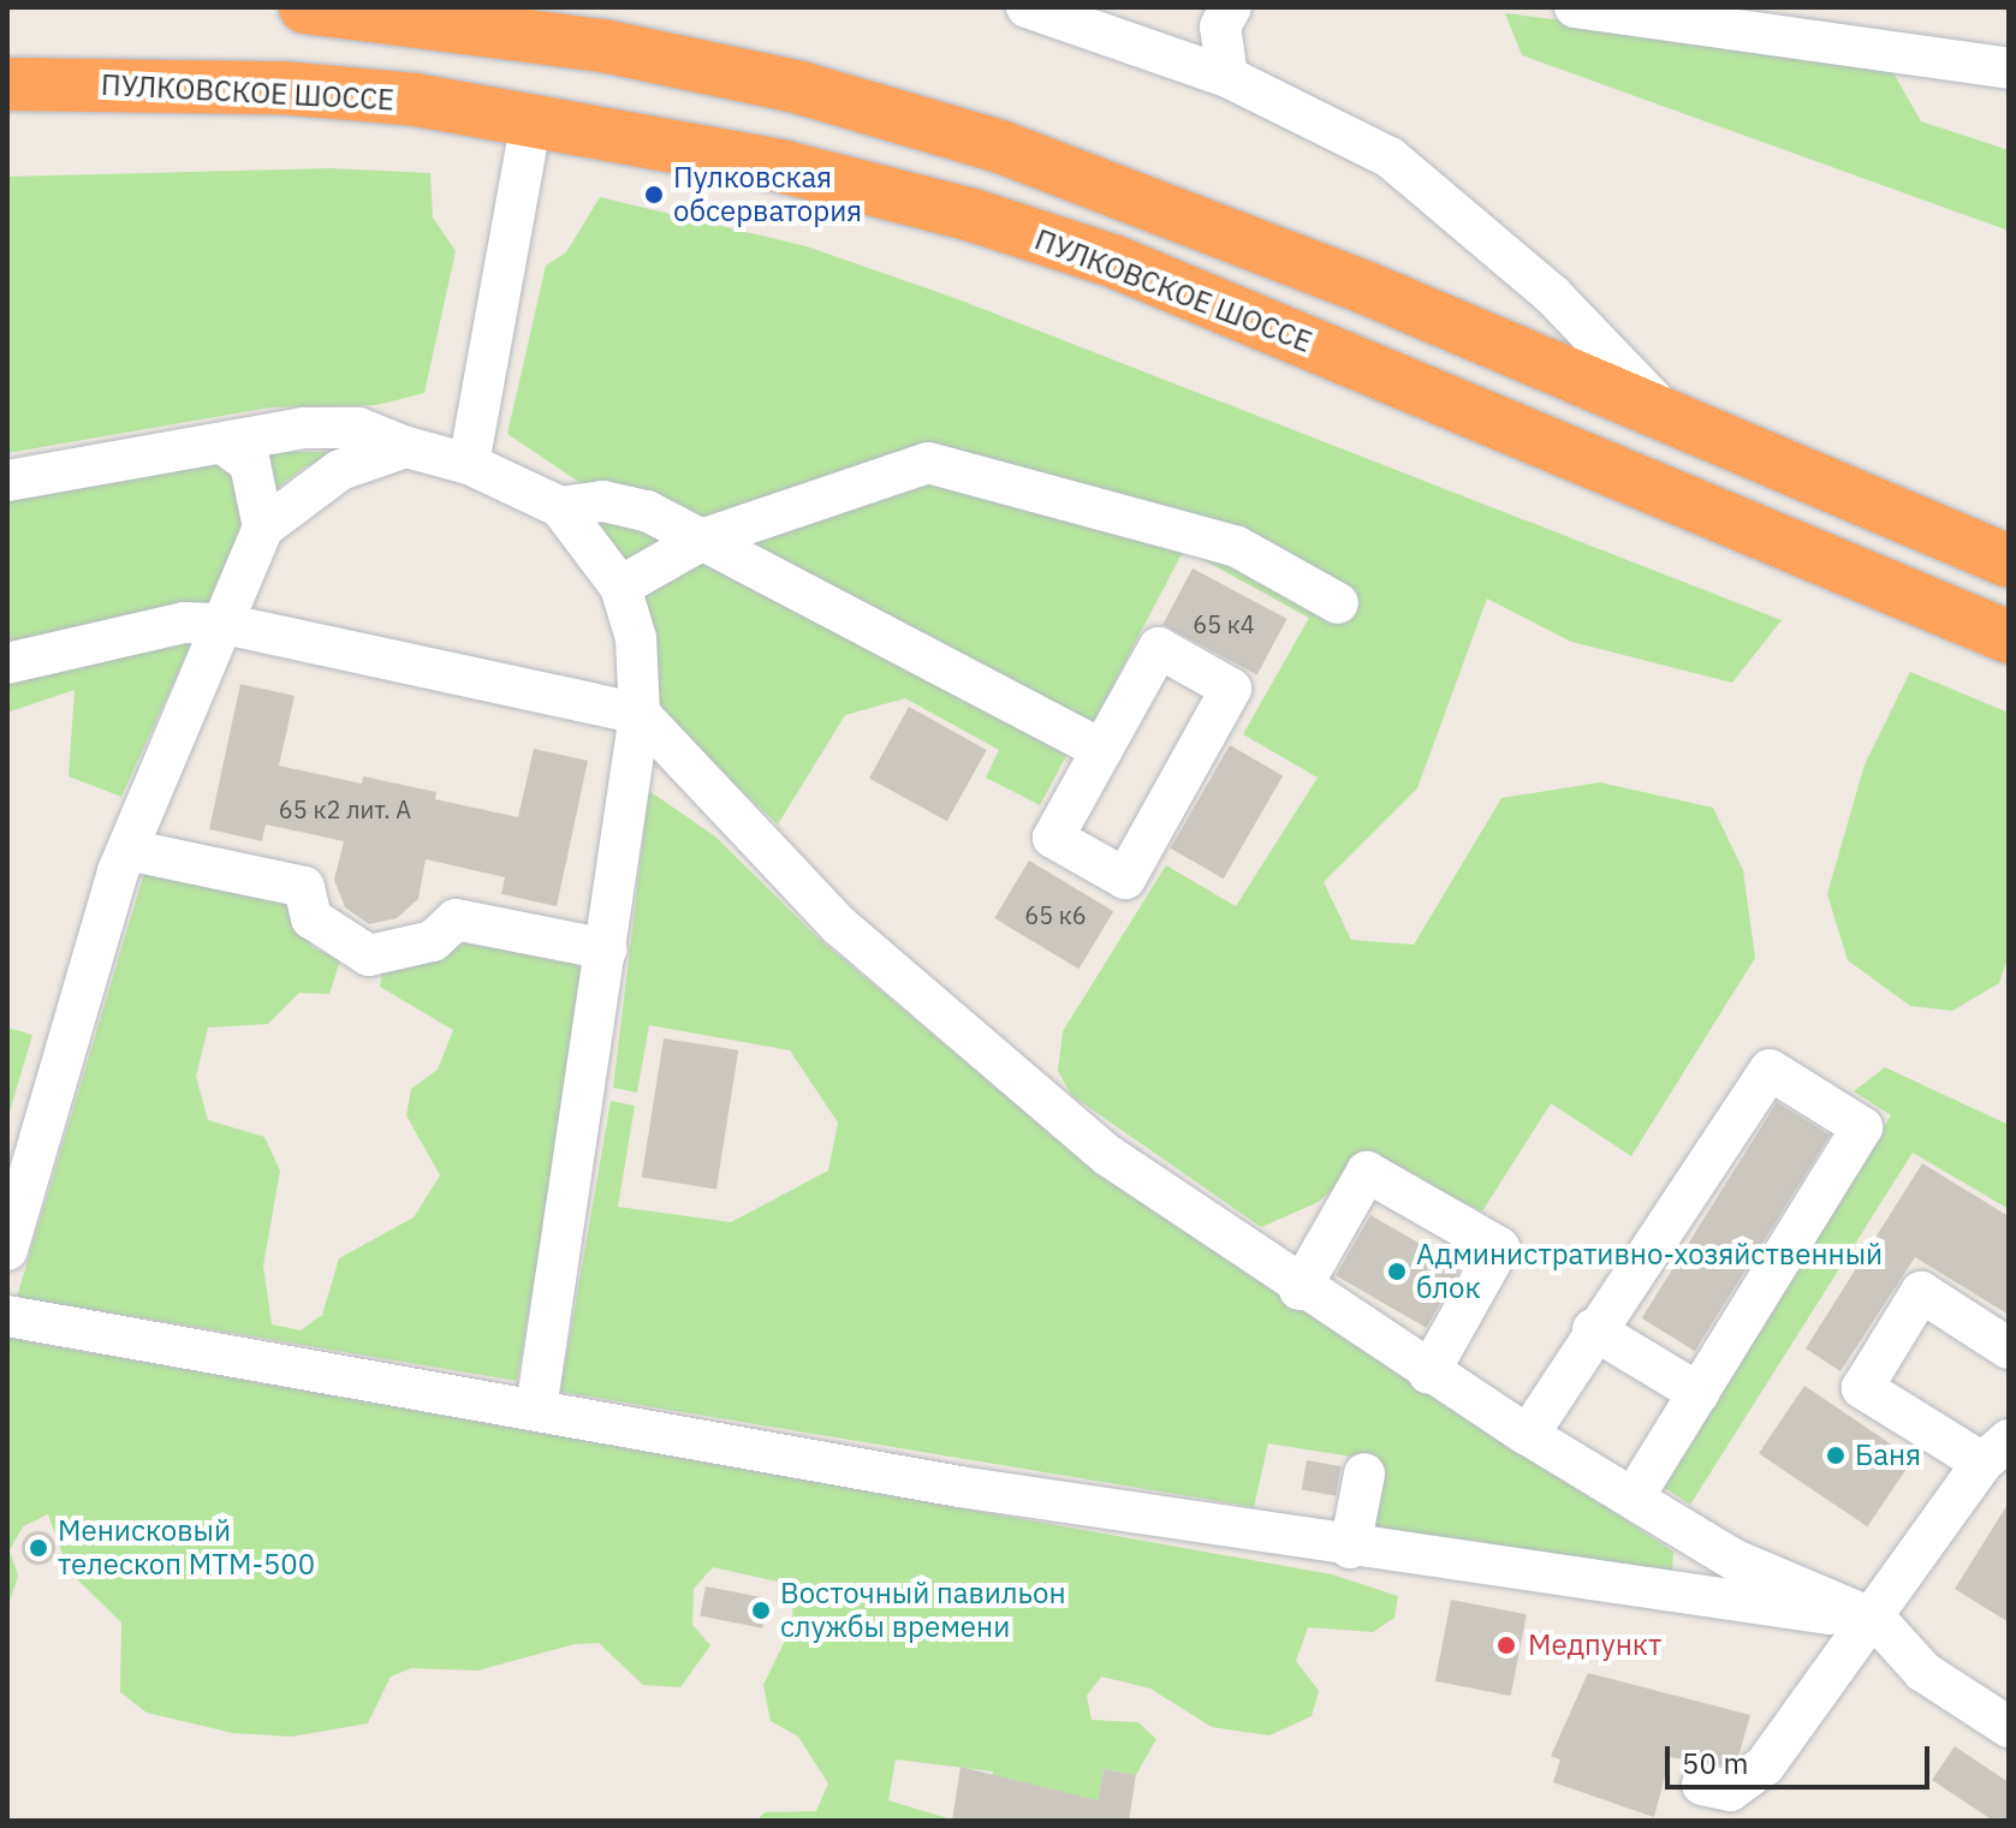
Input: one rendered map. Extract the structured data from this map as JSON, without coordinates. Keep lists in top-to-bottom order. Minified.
{"streets":{"highway":["ПУЛКОВСКОЕ ШОССЕ"]},"places":["Пулковская обсерватория","Административно-хозяйственный блок","Баня","Менисковый телескоп МТМ-500","Восточный павильон службы времени","Медпункт"],"house_numbers":["65 к4","65 к2 лит. А","65 к6"],"scale_bar":"50 m"}
